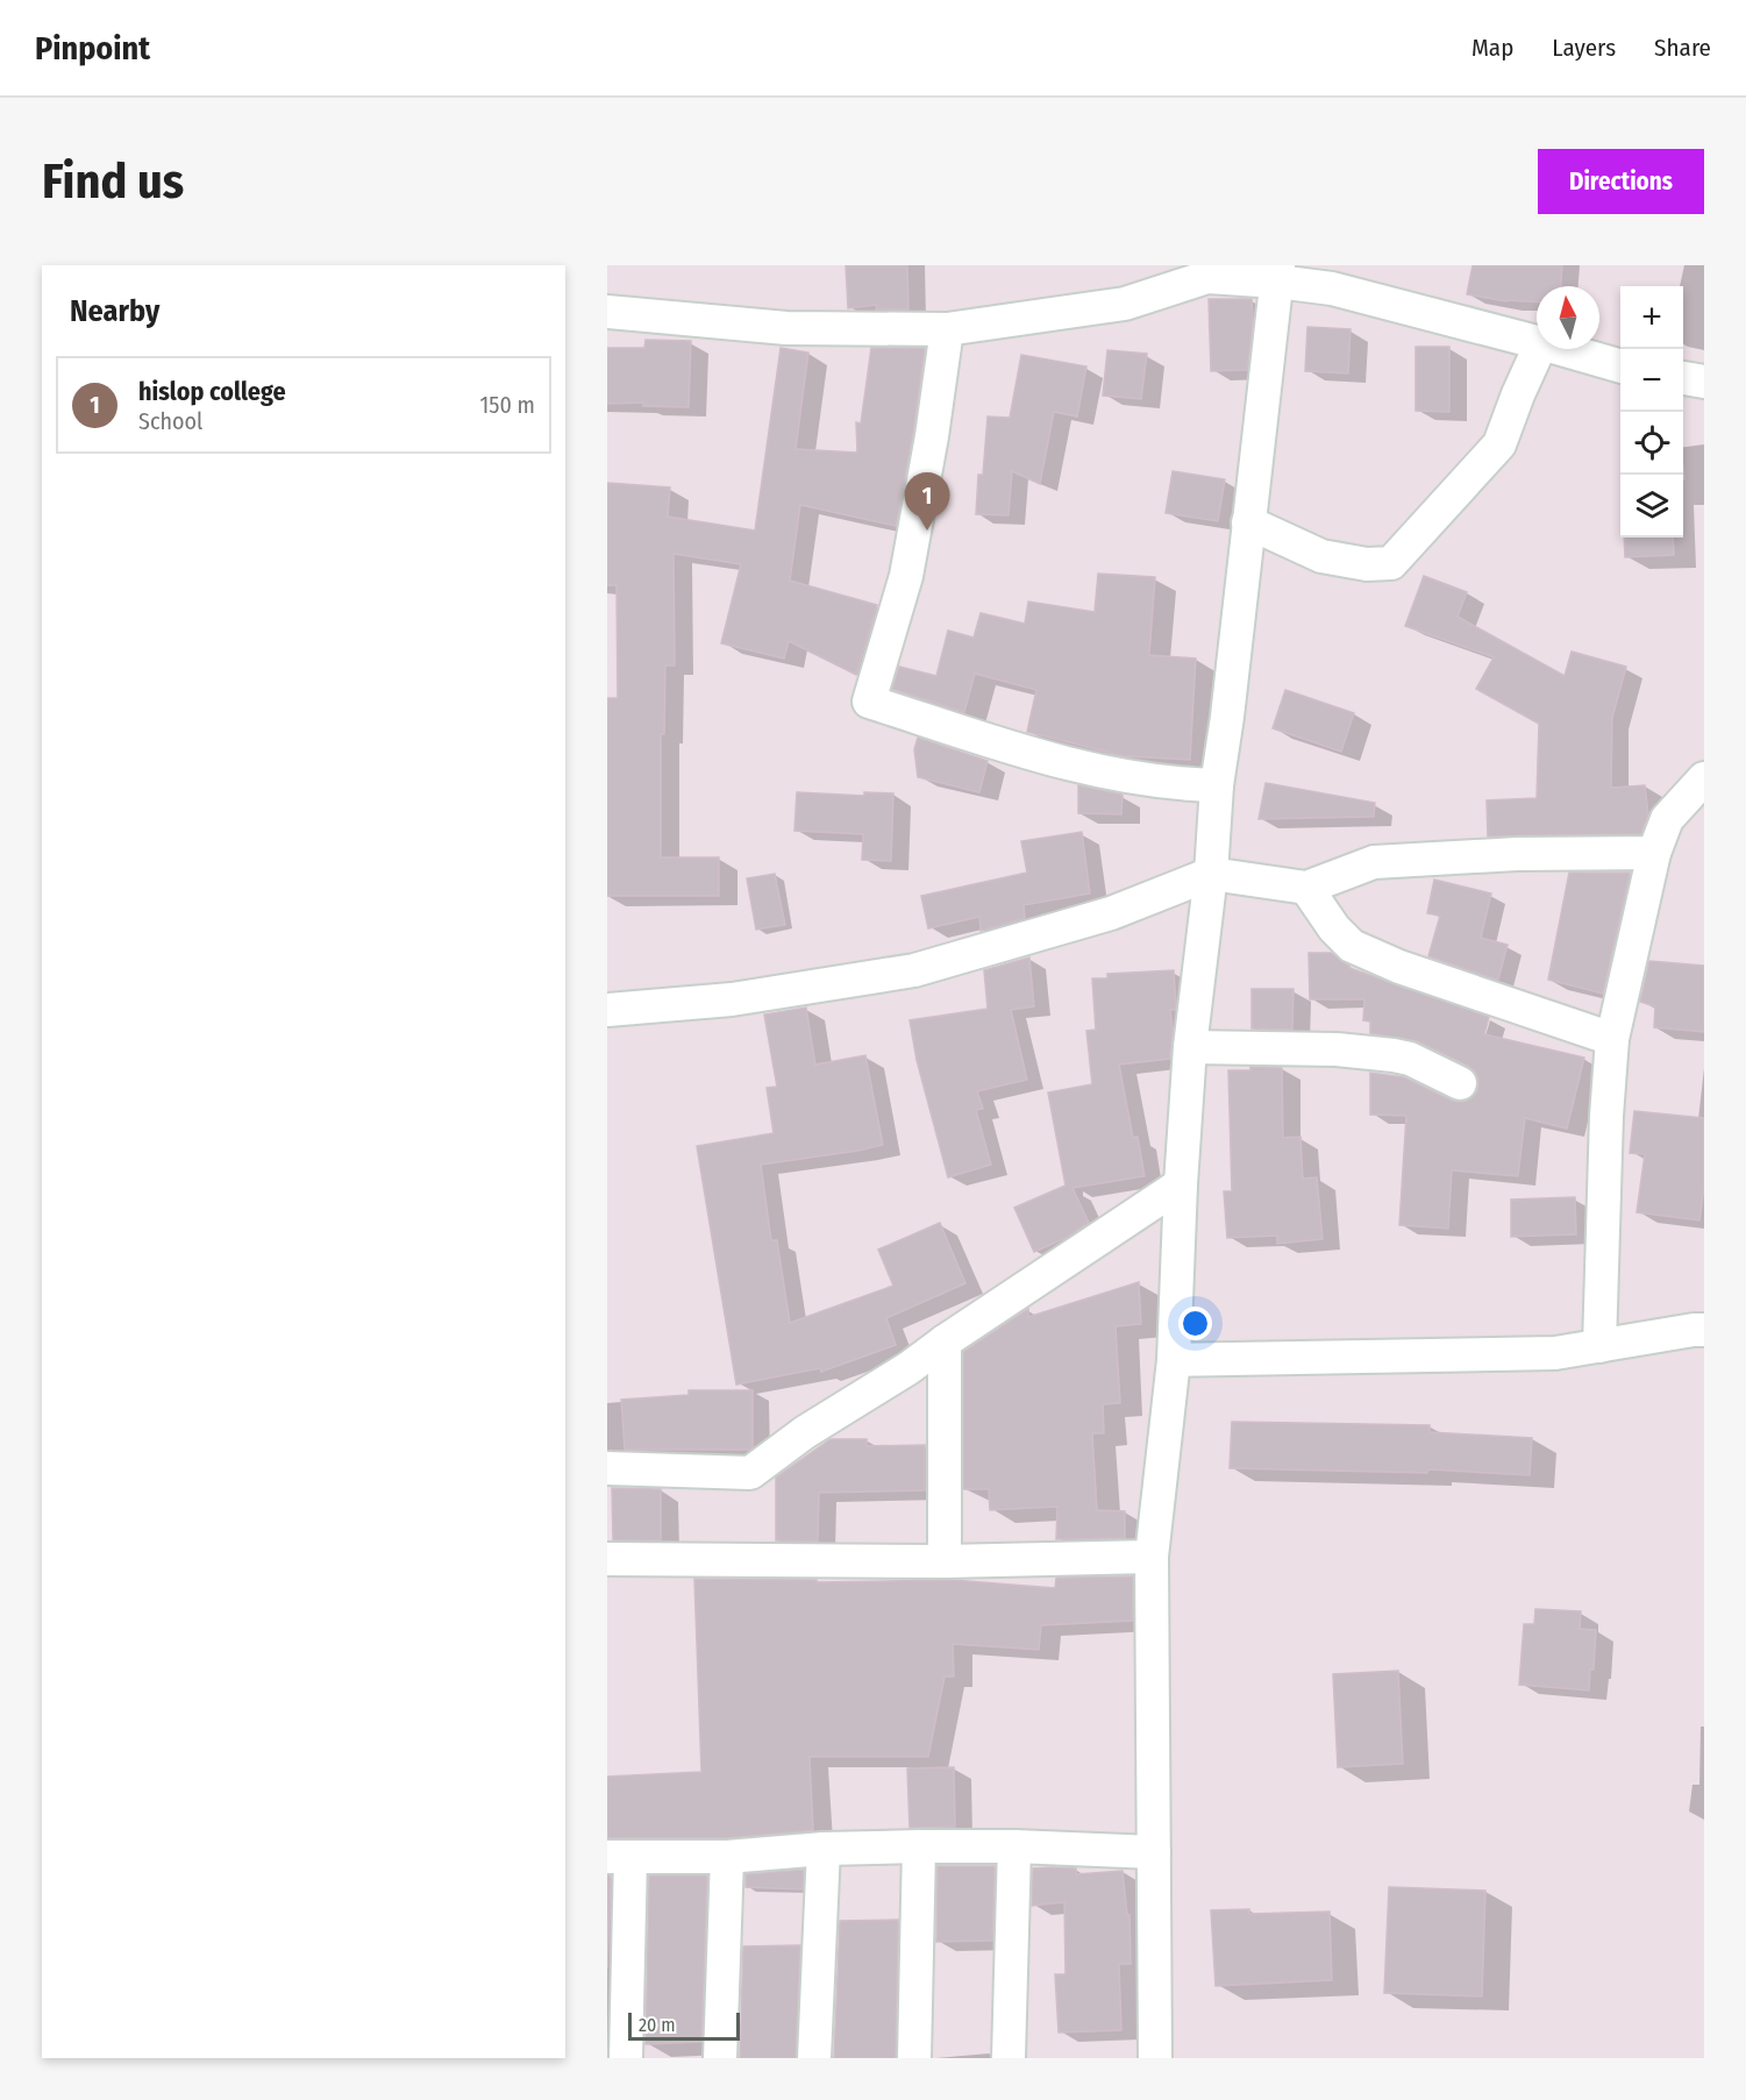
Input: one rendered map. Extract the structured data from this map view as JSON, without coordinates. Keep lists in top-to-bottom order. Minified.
{"scale_bar":"20 m","north":"top","page":{"header":"Pinpoint","nav":["Map","Layers","Share"],"buttons":"Directions","title":"Find us","heading":"Nearby","map_buttons":["+","−"],"list":[{"mark":"1","name":"hislop college","note":"School","value":"150 m"}],"pins":"1","scale":"20 m"}}
